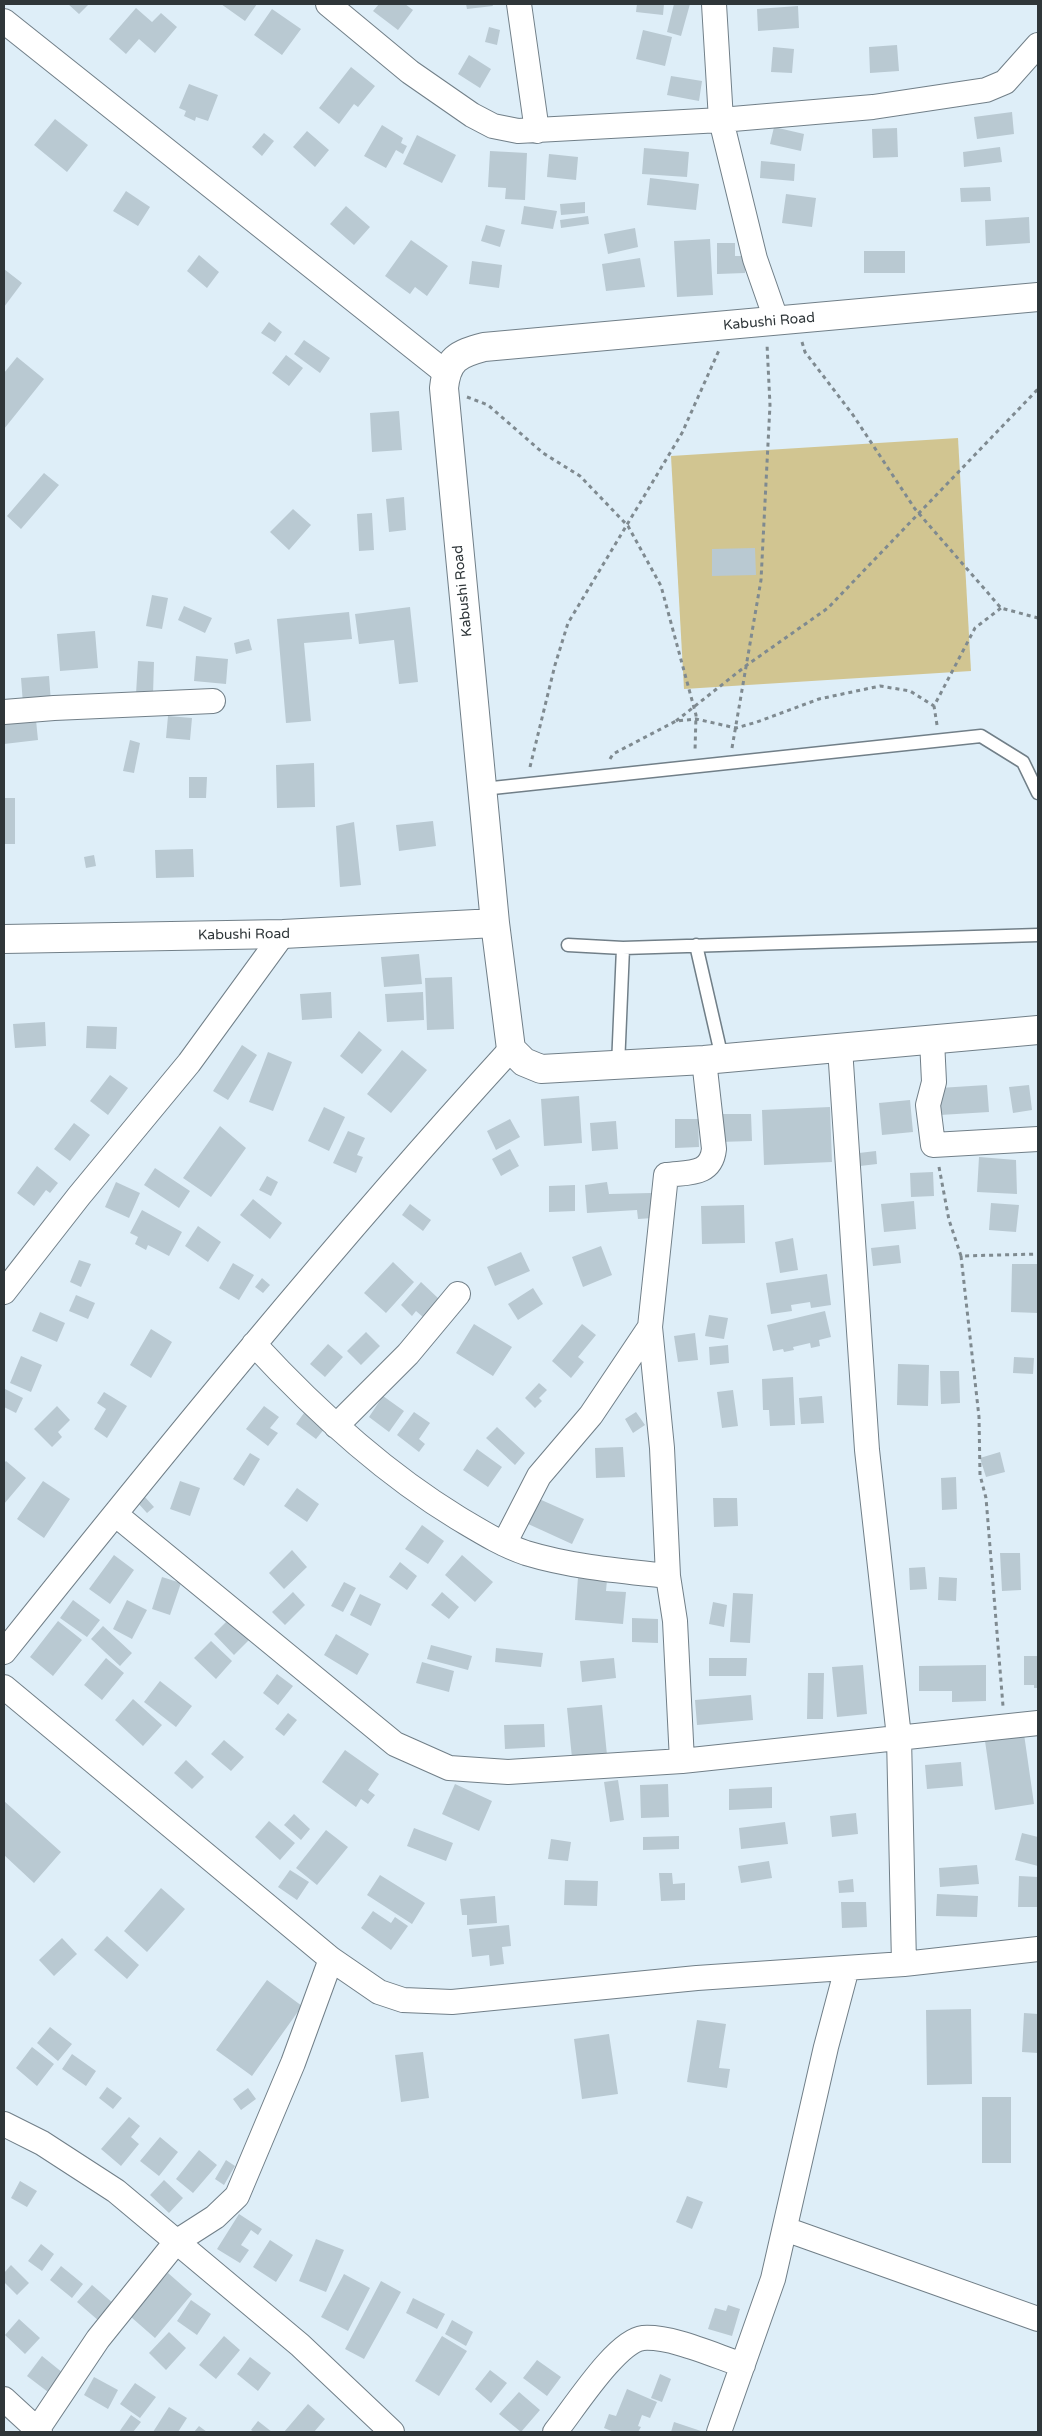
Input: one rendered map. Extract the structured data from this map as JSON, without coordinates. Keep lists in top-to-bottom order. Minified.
{"streets":{"main road":["Kabushi Road"]}}
